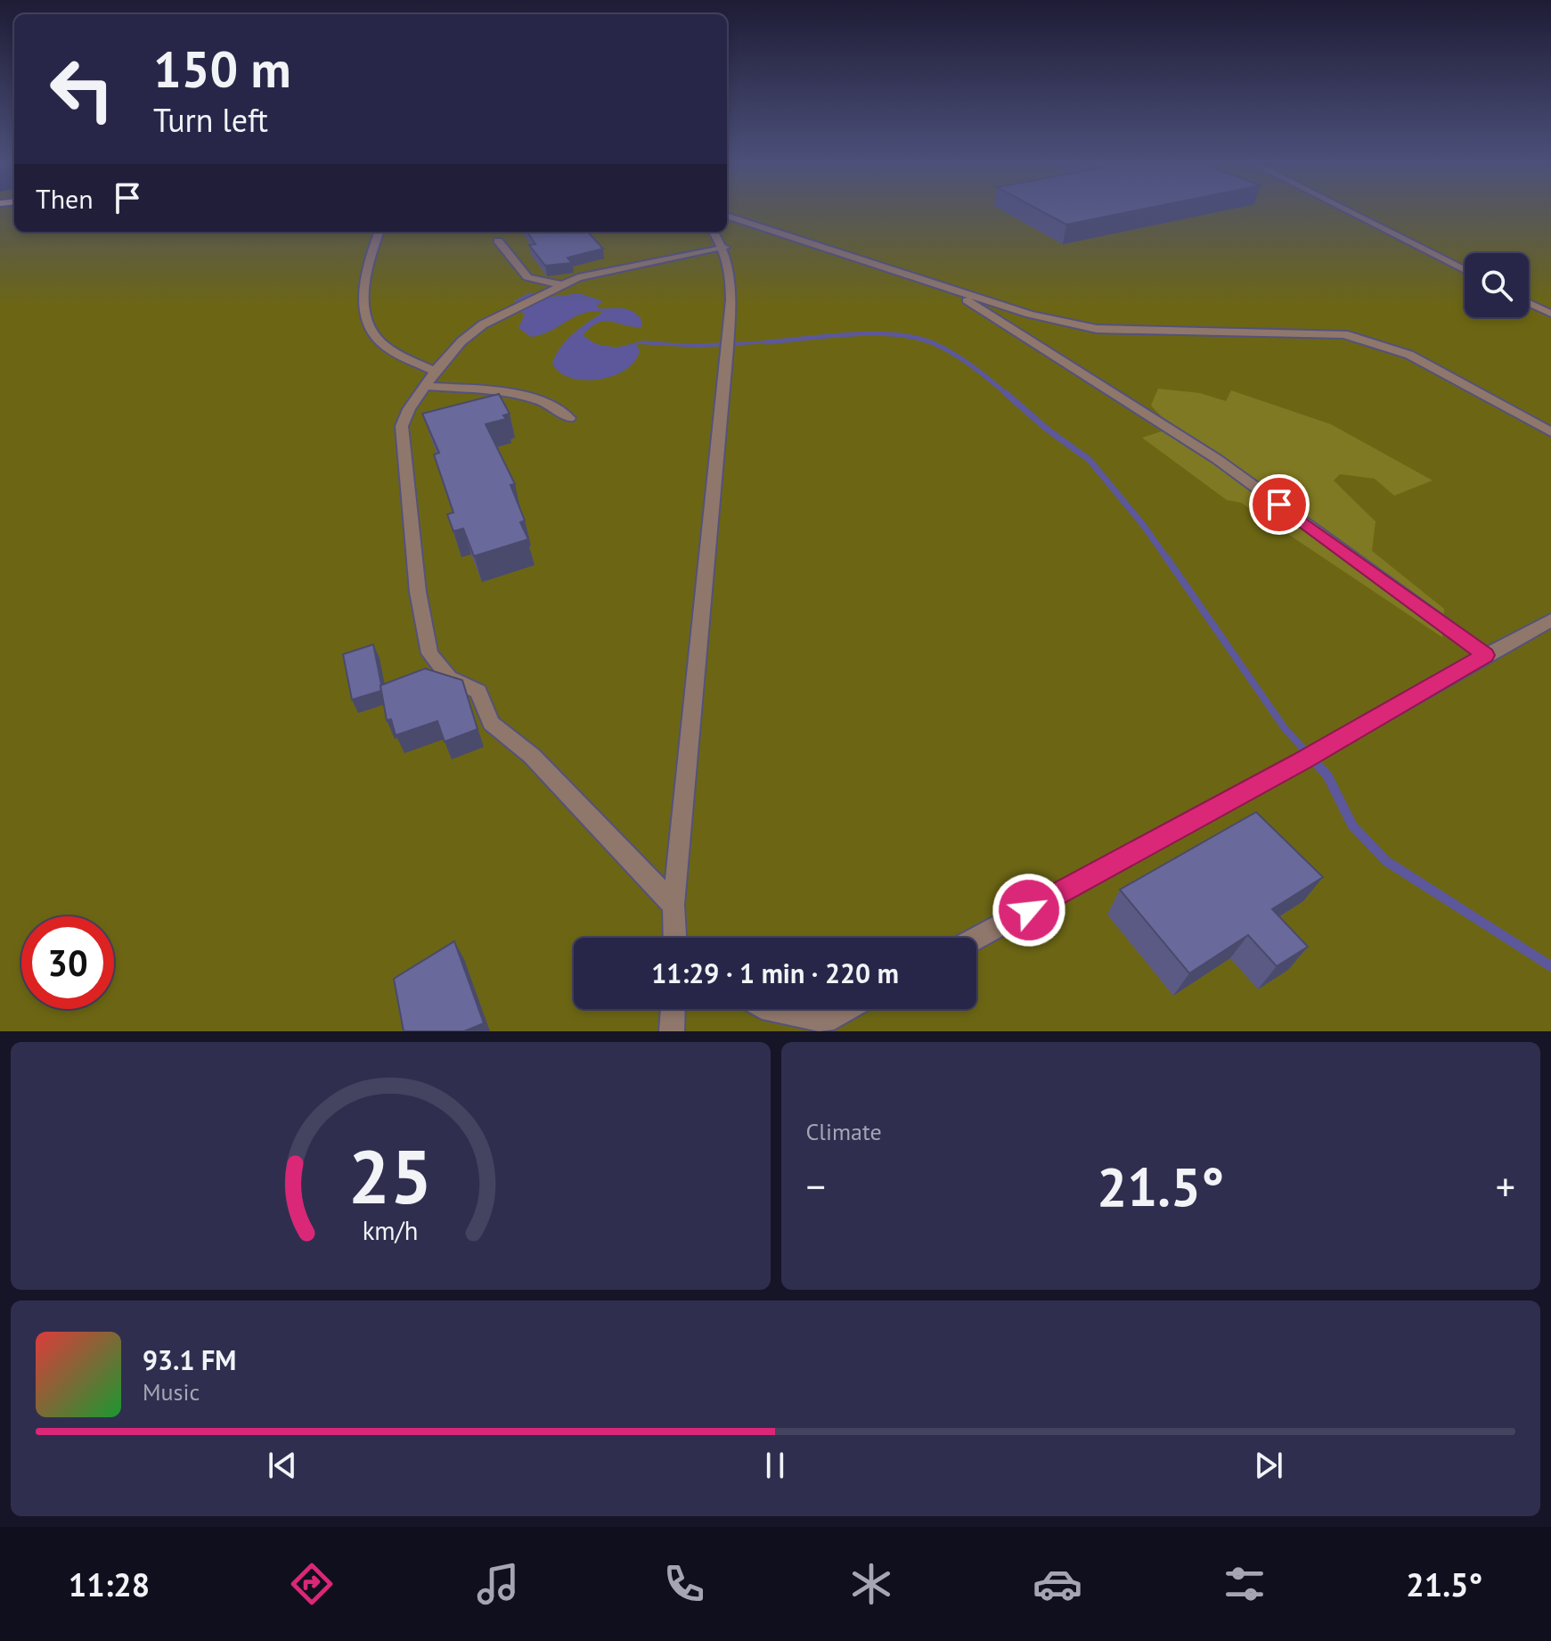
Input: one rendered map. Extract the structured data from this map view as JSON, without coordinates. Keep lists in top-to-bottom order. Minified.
{"page":{"turn":["150 m","Turn left"],"then":"Then","limit":"30","trip":"11:29 · 1 min · 220 m","tile":"Climate","heat":["−","21.5°","+"],"song":["93.1 FM","Music"],"tabs":["11:28","21.5°"],"gauge":["25","km/h"]}}
